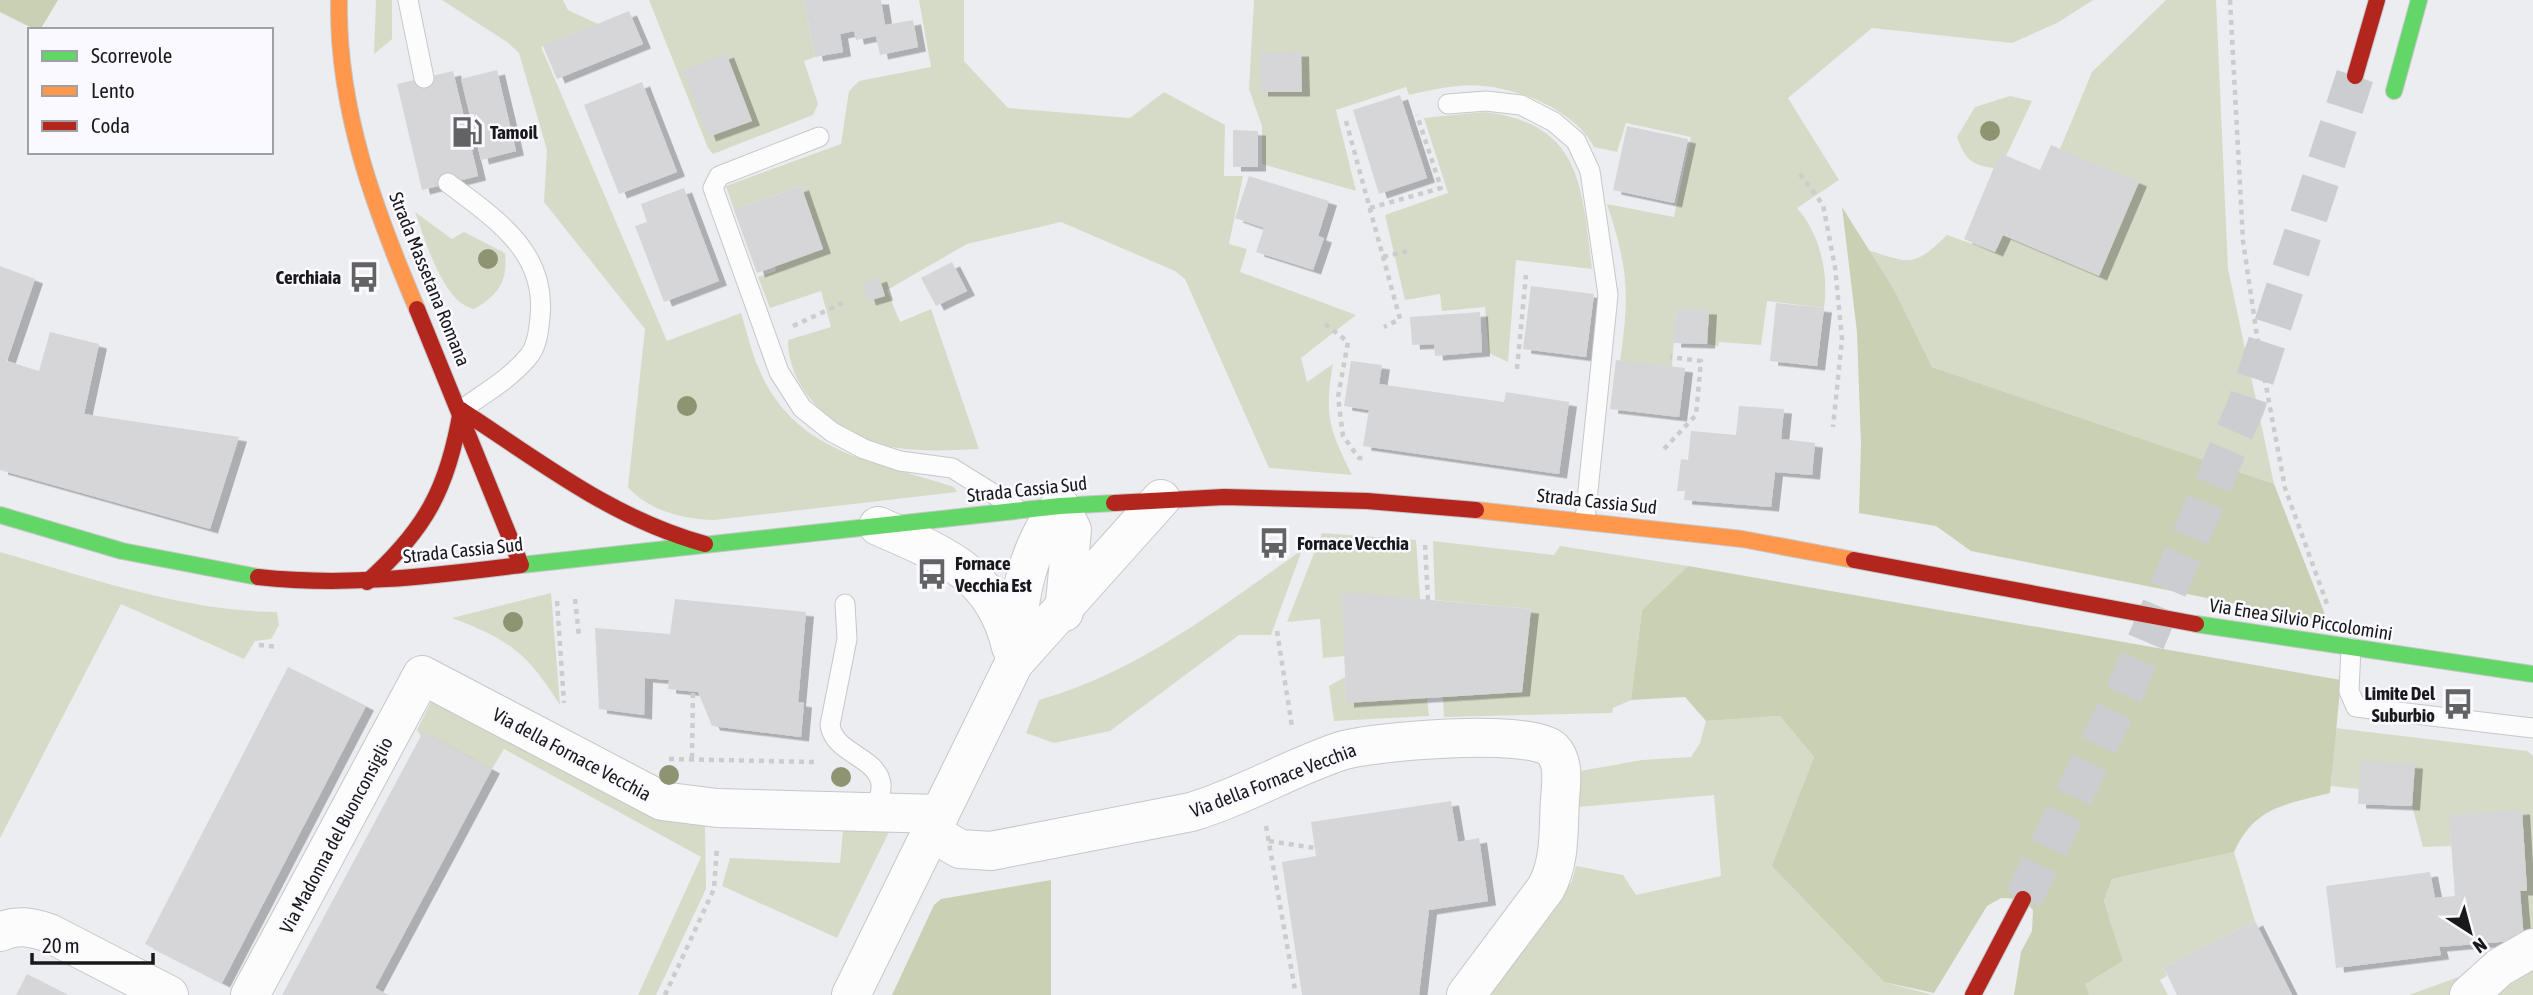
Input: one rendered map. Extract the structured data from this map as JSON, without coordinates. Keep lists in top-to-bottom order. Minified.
{"streets":{"main road":["Strada Massetana Romana","Strada Cassia Sud","Via Enea Silvio Piccolomini"],"street":["Via della Fornace Vecchia","Via Madonna del Buonconsiglio"]},"crossings":[["Strada Massetana Romana","Strada Cassia Sud"],["Strada Cassia Sud","Via Enea Silvio Piccolomini"],["Via della Fornace Vecchia","Via Madonna del Buonconsiglio"]],"places":{"fuel station":["Tamoil"],"bus stop":["Cerchiaia","Fornace Vecchia","Fornace Vecchia Est","Limite Del Suburbio"]},"legend":["Scorrevole","Lento","Coda"],"scale_bar":"20 m","north":"bottom right"}
